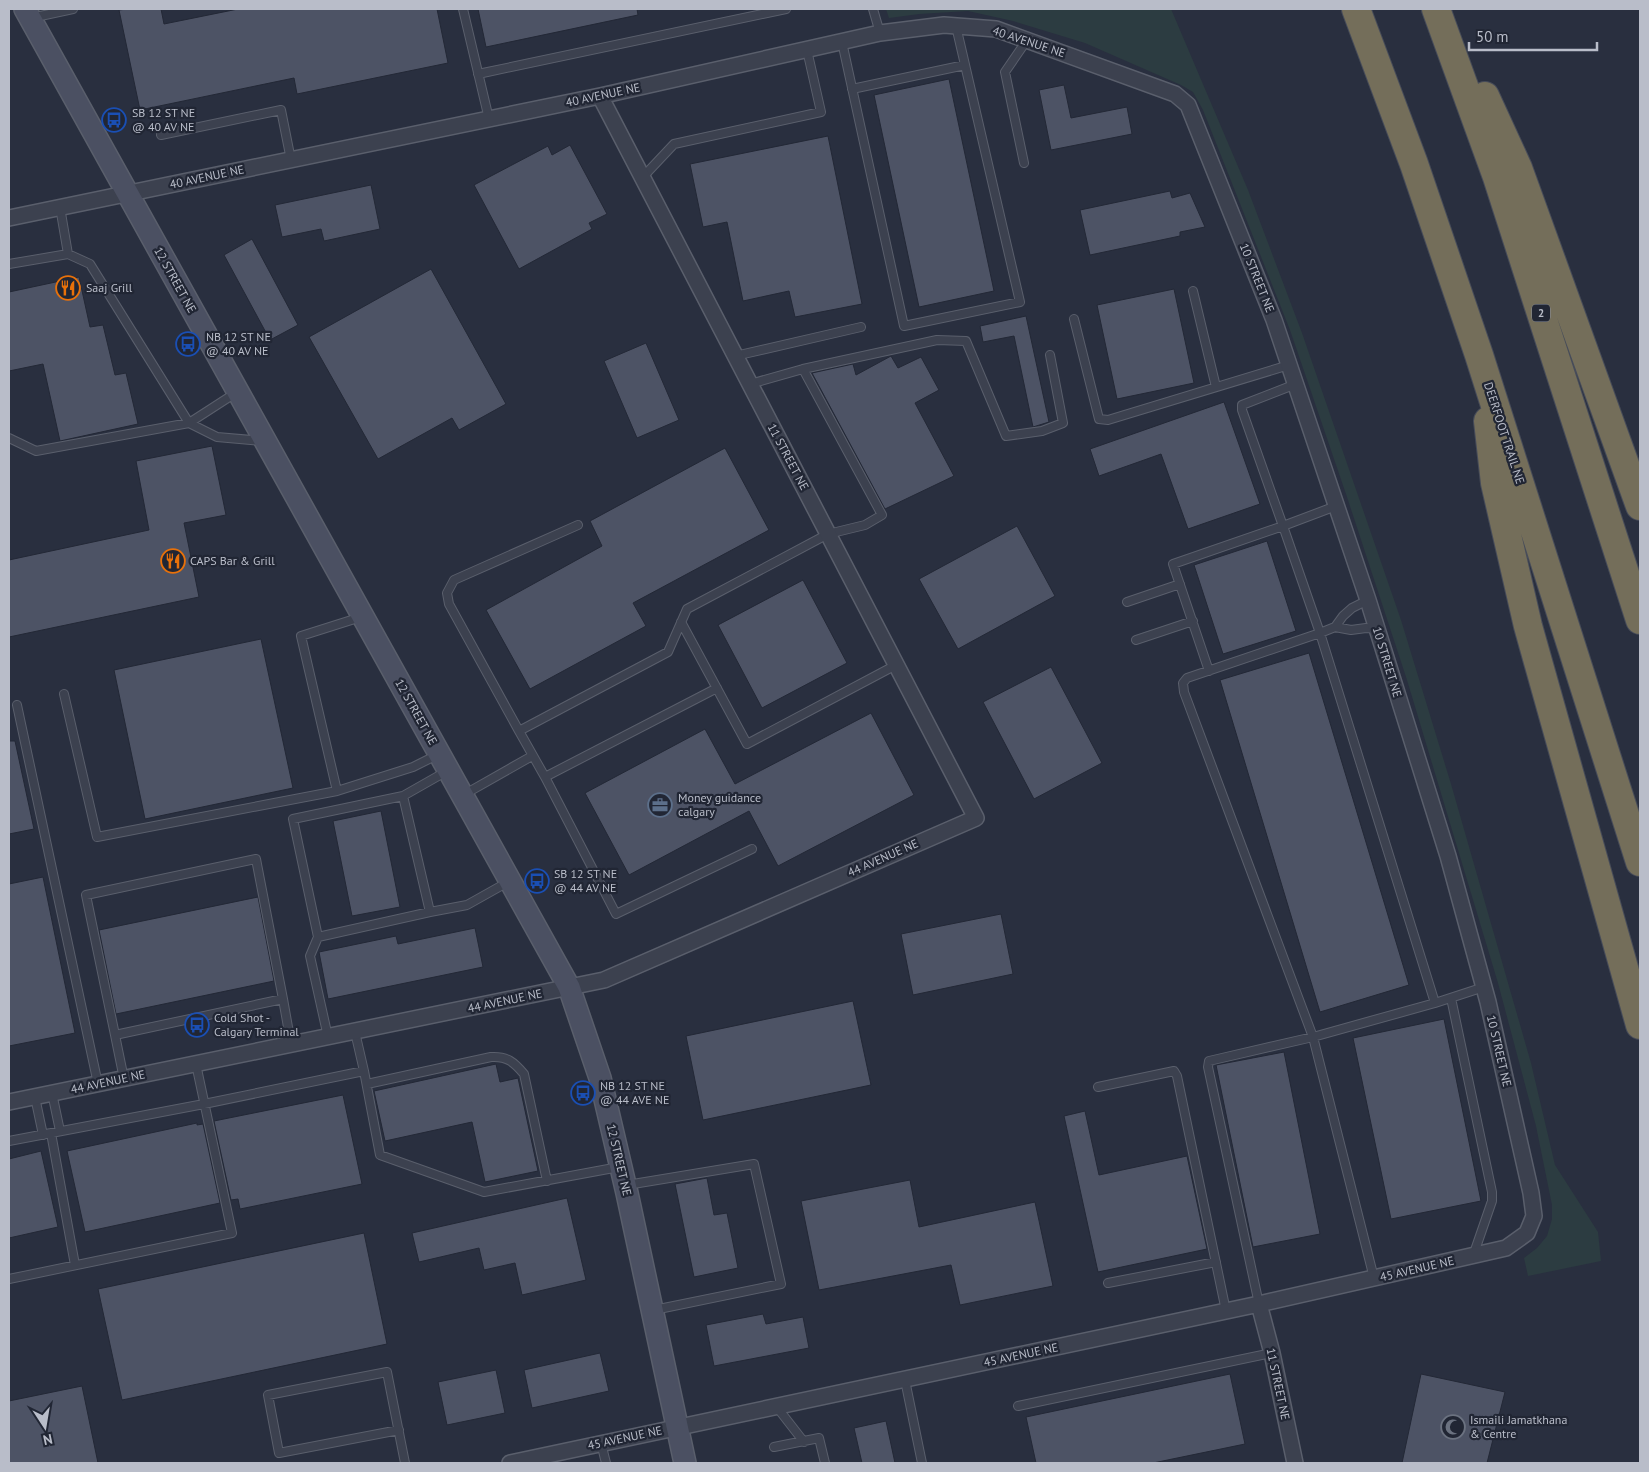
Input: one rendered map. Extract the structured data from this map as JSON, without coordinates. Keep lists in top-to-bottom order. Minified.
{"streets":{"highway":["2","DEERFOOT TRAIL NE"],"street":["40 AVENUE NE","10 STREET NE","12 STREET NE","11 STREET NE","44 AVENUE NE","45 AVENUE NE"]},"crossings":[["40 AVENUE NE","10 STREET NE"],["40 AVENUE NE","12 STREET NE"],["40 AVENUE NE","11 STREET NE"],["10 STREET NE","45 AVENUE NE"],["12 STREET NE","44 AVENUE NE"],["12 STREET NE","45 AVENUE NE"],["11 STREET NE","44 AVENUE NE"],["11 STREET NE","45 AVENUE NE"]],"places":{"bus stop":["SB 12 ST NE @ 40 AV NE","NB 12 ST NE @ 40 AV NE","SB 12 ST NE @ 44 AV NE","Cold Shot - Calgary Terminal","NB 12 ST NE @ 44 AVE NE"],"restaurant":["Saaj Grill","CAPS Bar & Grill"],"office":["Money guidance calgary"],"mosque":["Ismaili Jamatkhana & Centre"]},"scale_bar":"50 m","north":"bottom"}
